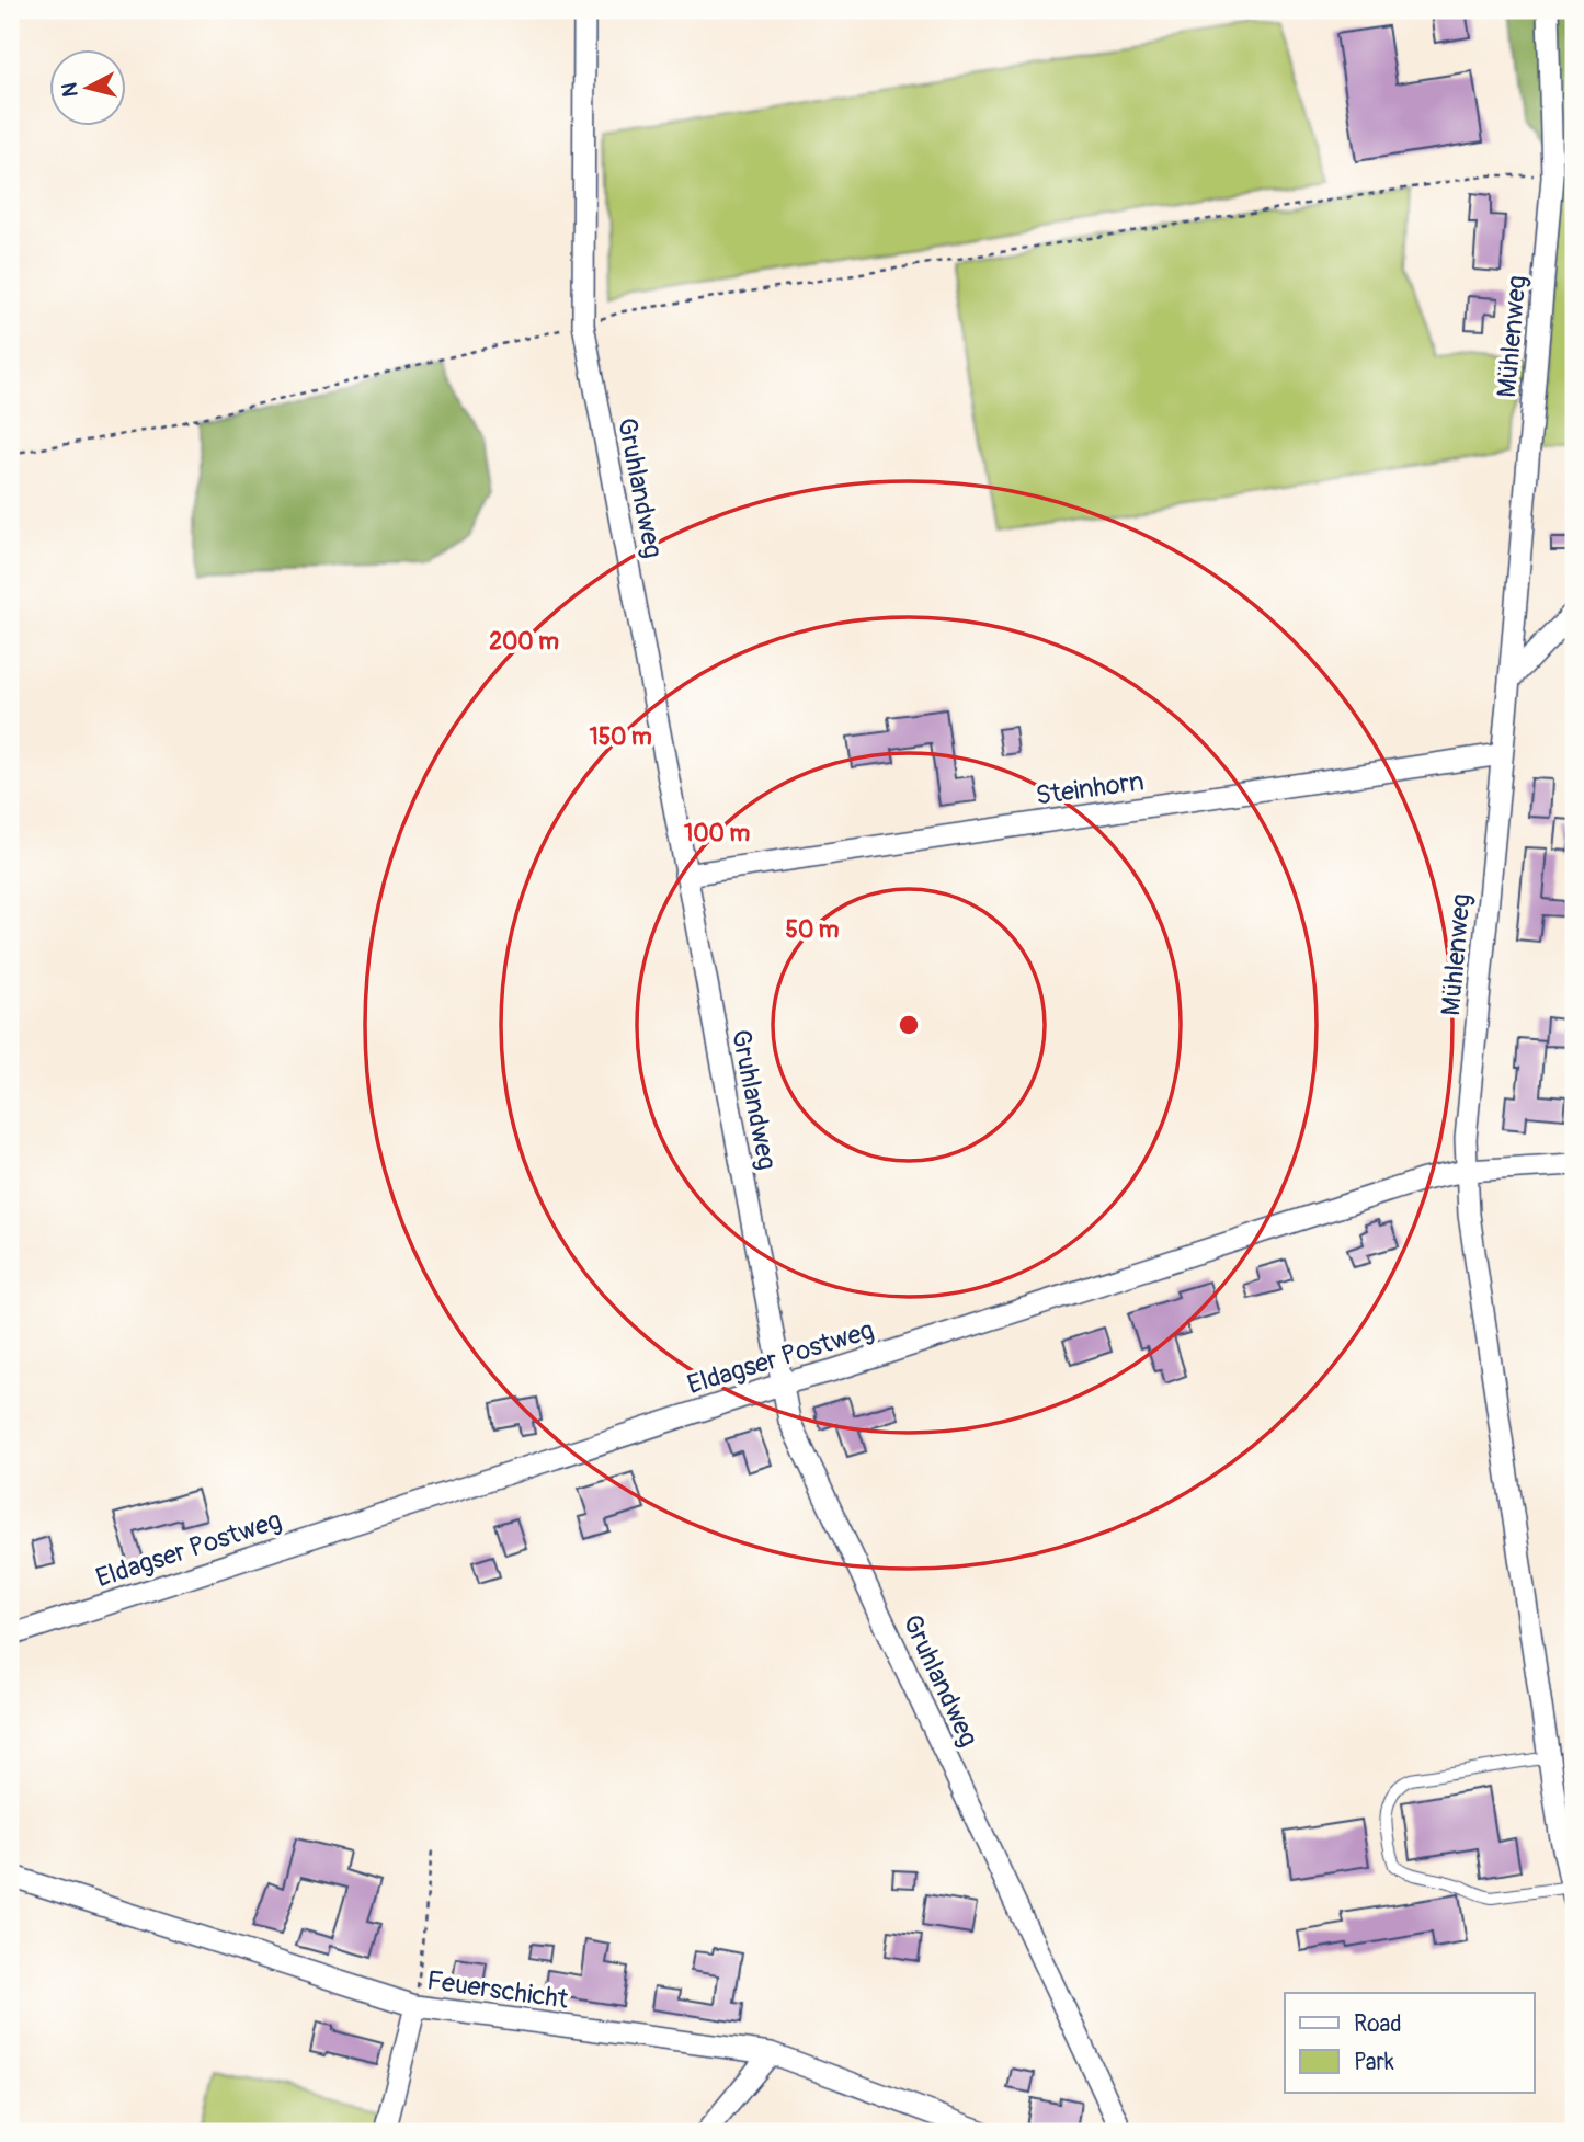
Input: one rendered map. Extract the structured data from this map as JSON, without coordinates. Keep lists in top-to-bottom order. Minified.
{"streets":{"street":["Mühlenweg","Gruhlandweg","Steinhorn","Eldagser Postweg","Feuerschicht"]},"crossings":[["Mühlenweg","Steinhorn"],["Mühlenweg","Eldagser Postweg"],["Gruhlandweg","Steinhorn"],["Gruhlandweg","Eldagser Postweg"]],"legend":["Road","Park"],"north":"left","rings":["200 m","150 m","100 m","50 m"]}
